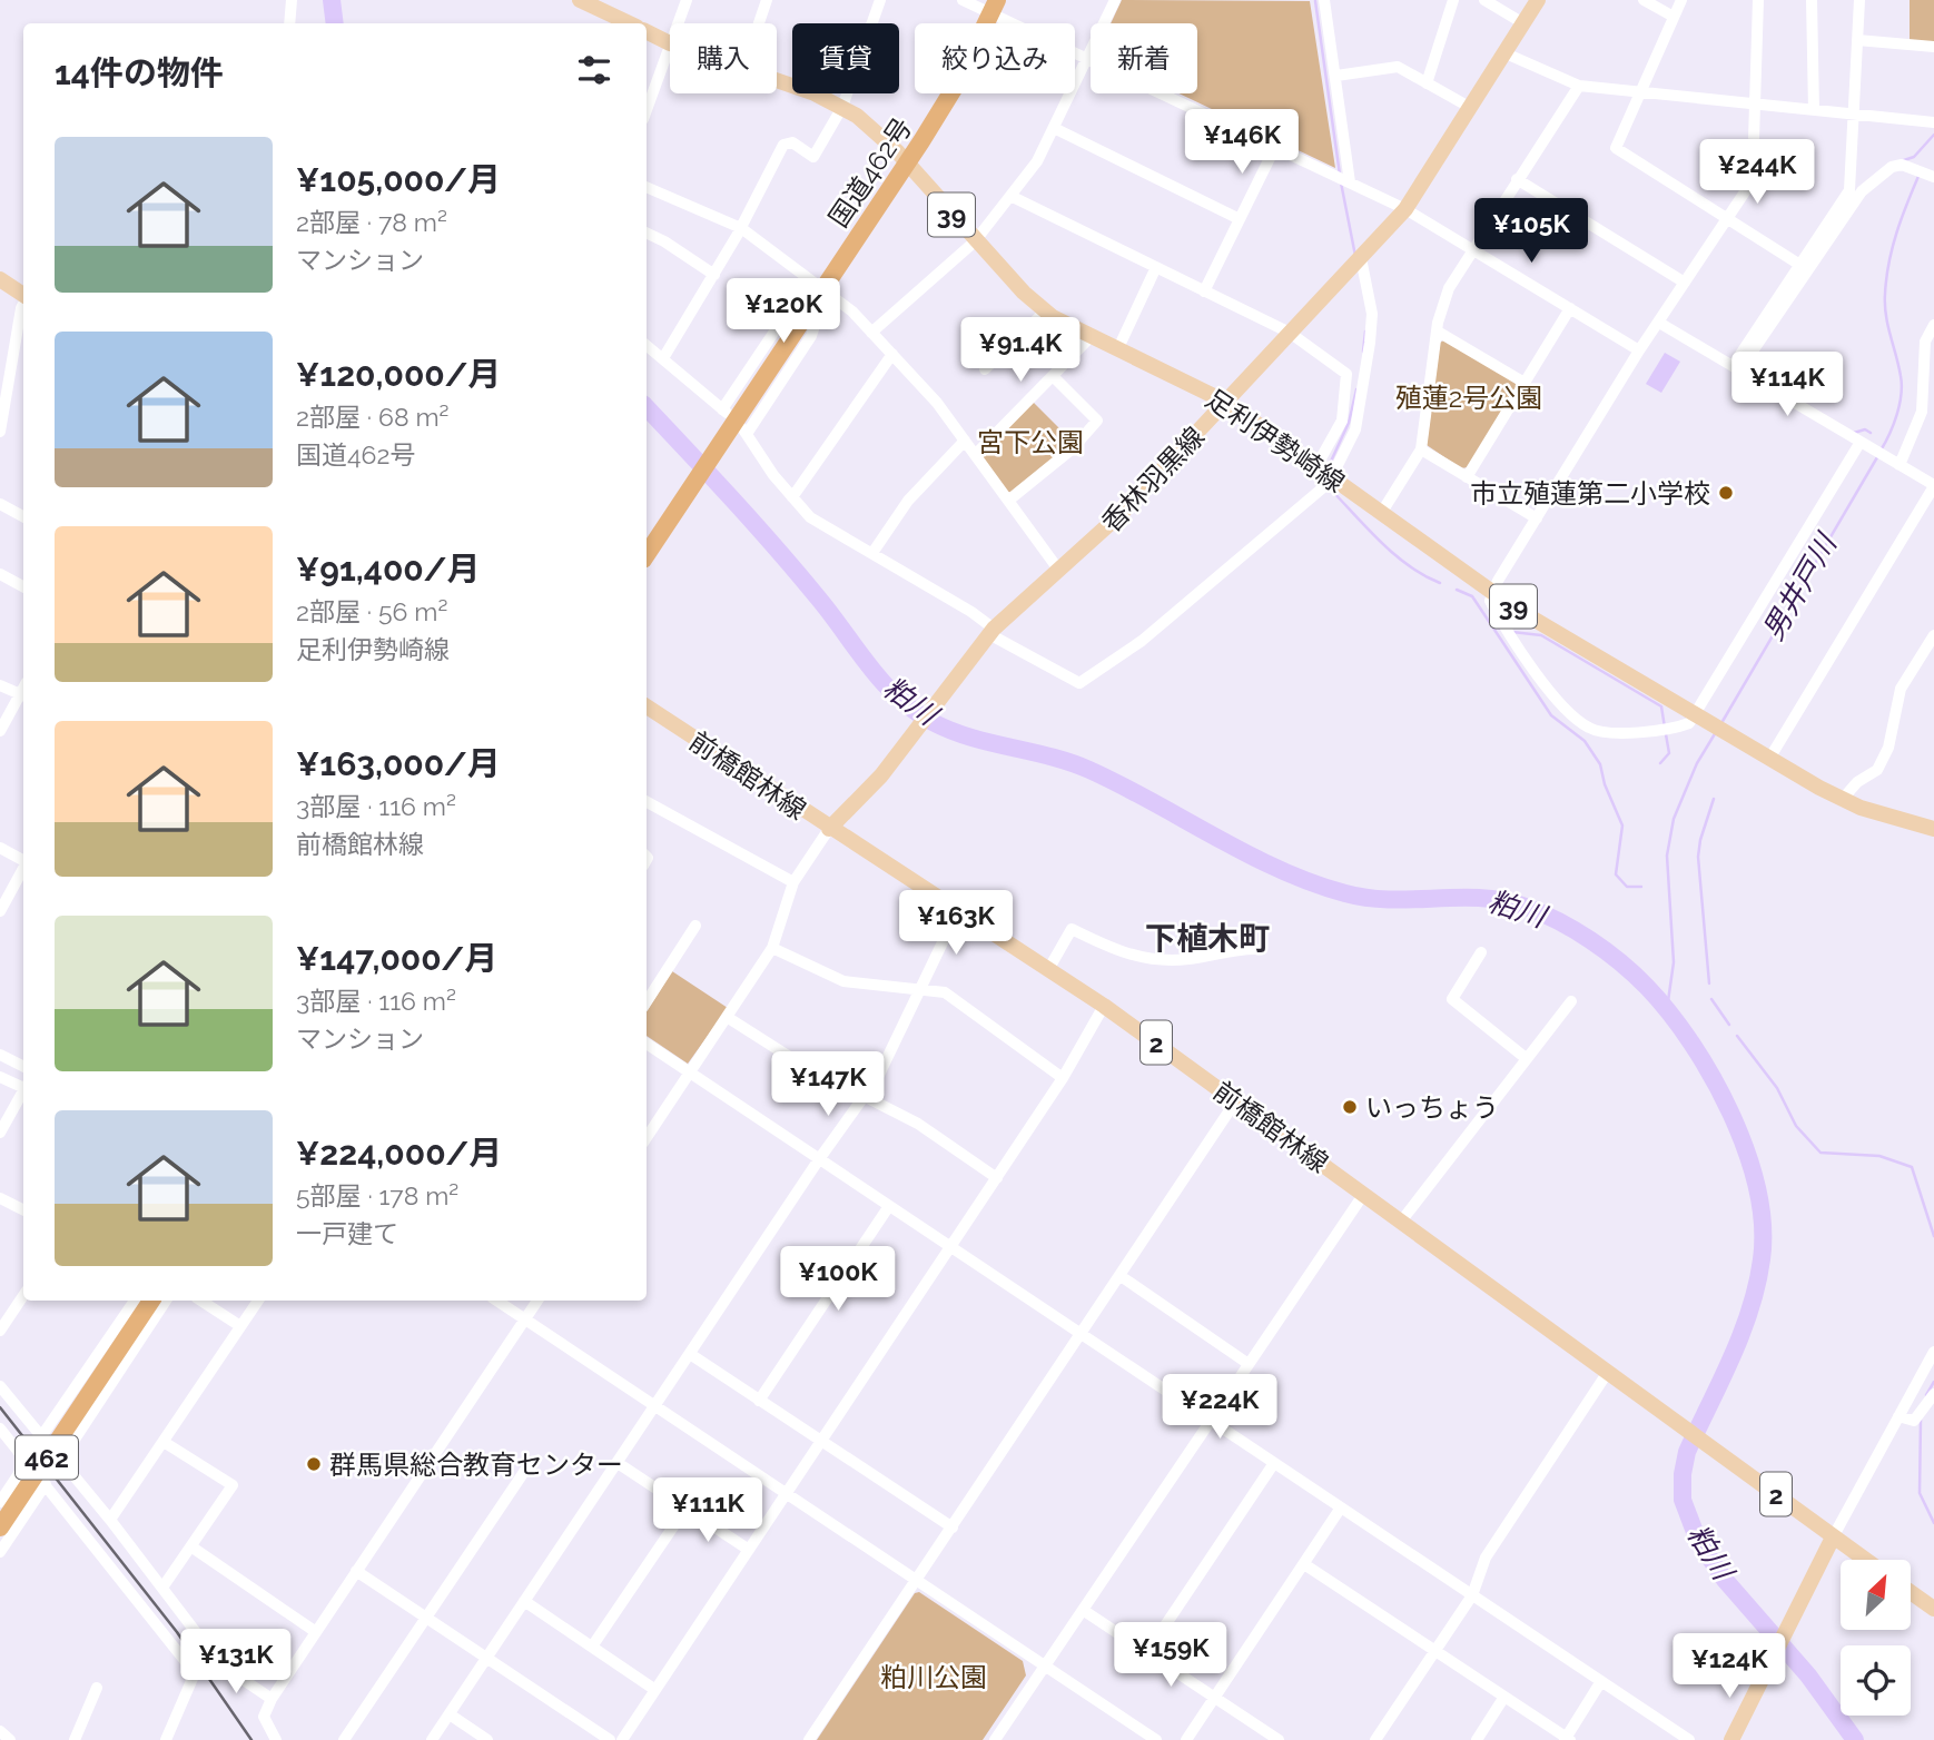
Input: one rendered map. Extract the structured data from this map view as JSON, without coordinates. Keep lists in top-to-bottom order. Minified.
{"streets":{"highway":["国道462号","462"],"main road":["39","足利伊勢崎線","香林羽黒線","前橋館林線","2"]},"crossings":[["国道462号","足利伊勢崎線"],["足利伊勢崎線","香林羽黒線"],["香林羽黒線","前橋館林線"]],"districts":["下植木町"],"water":["男井戸川","粕川"],"parks":["殖蓮2号公園","宮下公園","粕川公園"],"places":["市立殖蓮第二小学校","いっちょう","群馬県総合教育センター"],"north":"top right","page":{"chip":["購入","賃貸","絞り込み","新着"],"heading":"14件の物件","price":["¥146K","¥244K","¥105K","¥120K","¥91.4K","¥114K","¥163K","¥147K","¥100K","¥224K","¥111K","¥159K","¥131K","¥124K"],"list":[{"name":"¥105,000/月","note":"2部屋 · 78 m² · マンション"},{"name":"¥120,000/月","note":"2部屋 · 68 m² · 国道462号"},{"name":"¥91,400/月","note":"2部屋 · 56 m² · 足利伊勢崎線"},{"name":"¥163,000/月","note":"3部屋 · 116 m² · 前橋館林線"},{"name":"¥147,000/月","note":"3部屋 · 116 m² · マンション"},{"name":"¥224,000/月","note":"5部屋 · 178 m² · 一戸建て"}]}}
